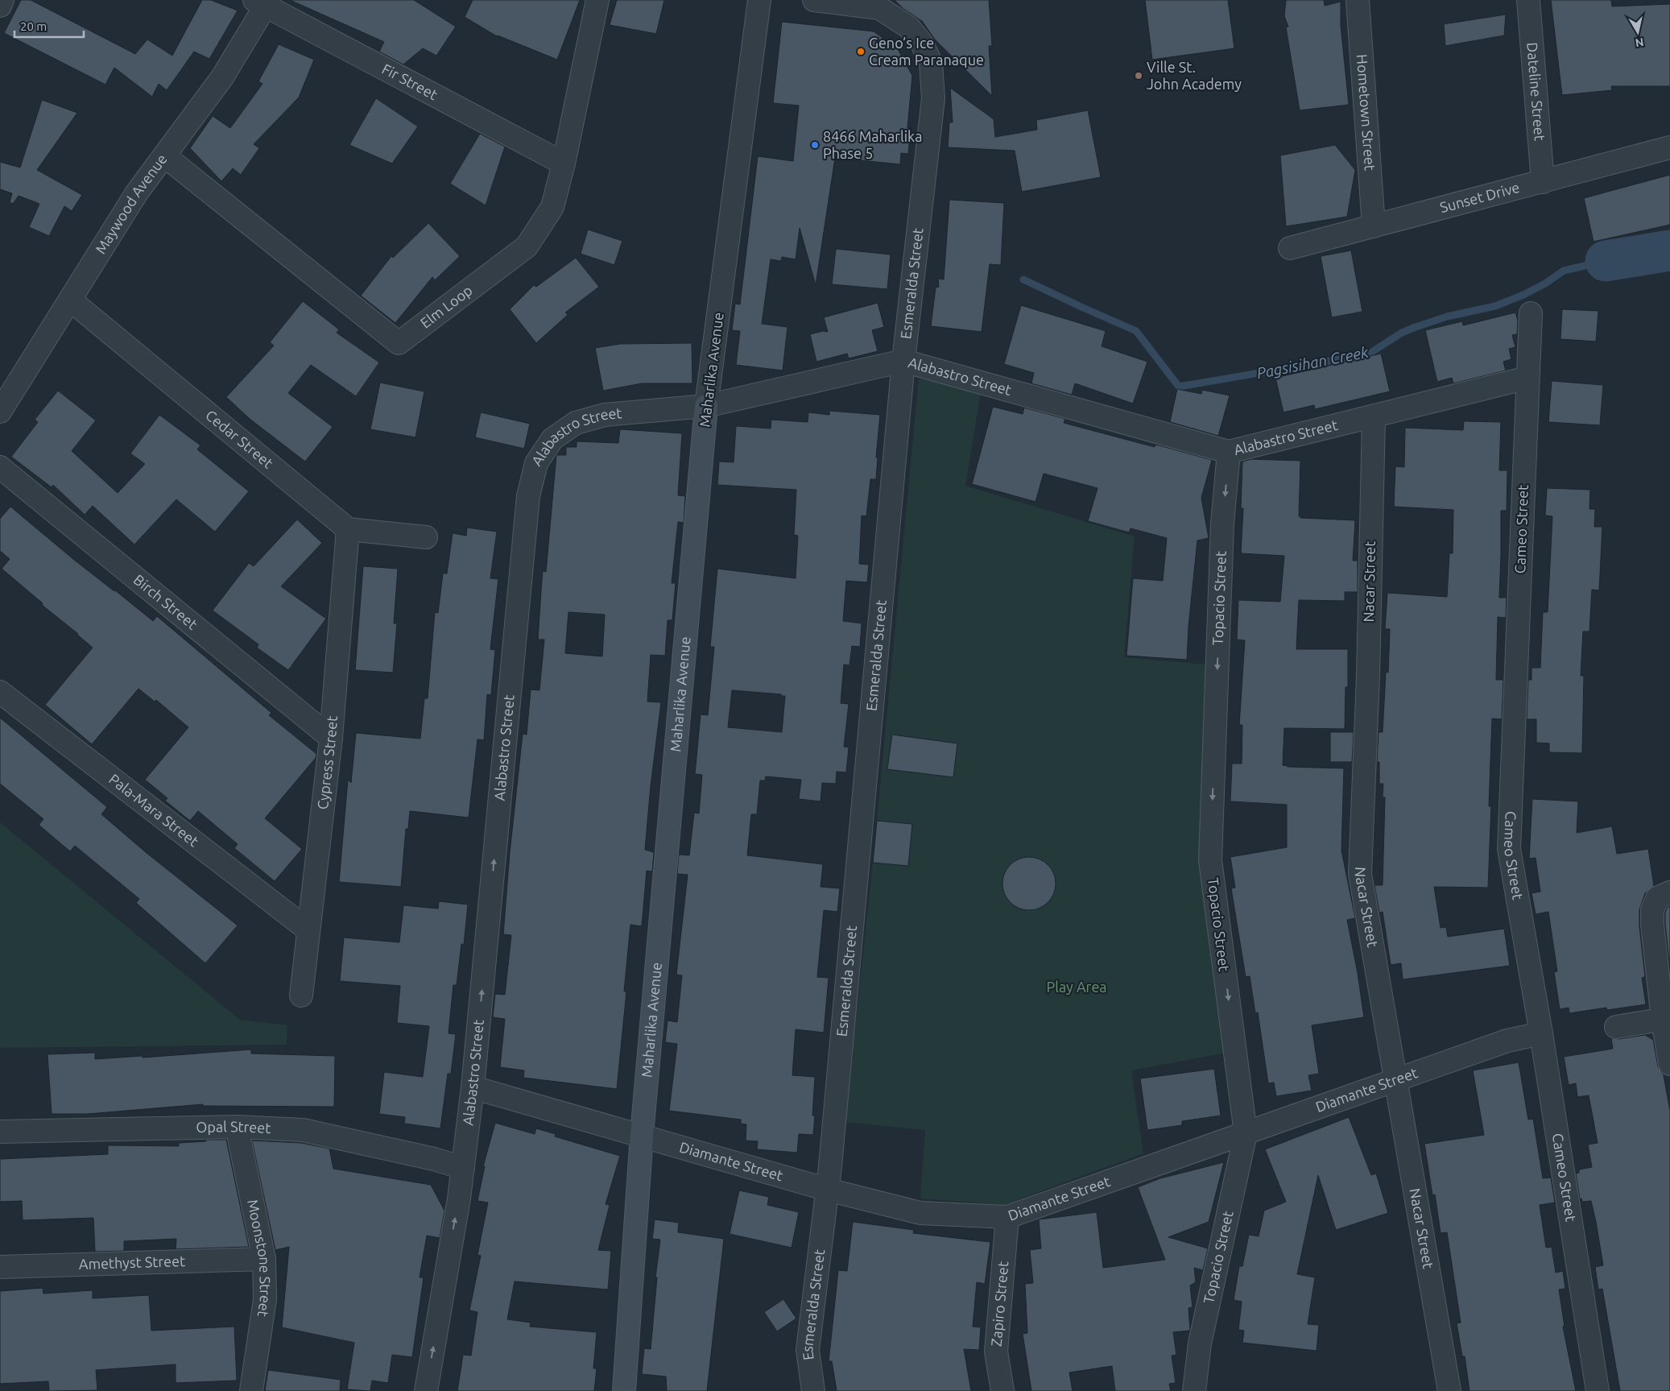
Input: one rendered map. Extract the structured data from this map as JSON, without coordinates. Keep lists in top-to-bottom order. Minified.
{"streets":{"street":["Fir Street","Dateline Street","Hometown Street","Sunset Drive","Maywood Avenue","Esmeralda Street","Elm Loop","Maharlika Avenue","Alabastro Street","Cedar Street","Cameo Street","Nacar Street","Topacio Street","Birch Street","Cypress Street","Pala-Mara Street","Diamante Street","Opal Street","Moonstone Street","Amethyst Street","Zapiro Street"]},"crossings":[["Fir Street","Maywood Avenue"],["Fir Street","Elm Loop"],["Dateline Street","Sunset Drive"],["Hometown Street","Sunset Drive"],["Maywood Avenue","Elm Loop"],["Maywood Avenue","Cedar Street"],["Esmeralda Street","Alabastro Street"],["Esmeralda Street","Diamante Street"],["Maharlika Avenue","Alabastro Street"],["Maharlika Avenue","Diamante Street"],["Alabastro Street","Cameo Street"],["Alabastro Street","Nacar Street"],["Alabastro Street","Topacio Street"],["Alabastro Street","Diamante Street"],["Alabastro Street","Opal Street"],["Cedar Street","Cypress Street"],["Cameo Street","Diamante Street"],["Nacar Street","Diamante Street"],["Topacio Street","Diamante Street"],["Birch Street","Cypress Street"],["Cypress Street","Pala-Mara Street"],["Diamante Street","Zapiro Street"],["Opal Street","Moonstone Street"],["Moonstone Street","Amethyst Street"]],"one_way":["Alabastro Street","Topacio Street"],"water":["Pagsisihan Creek"],"parks":["Play Area"],"places":["Geno’s Ice Cream Paranaque","Ville St. John Academy","8466 Maharlika Phase 5"],"scale_bar":"20 m","north":"bottom"}
